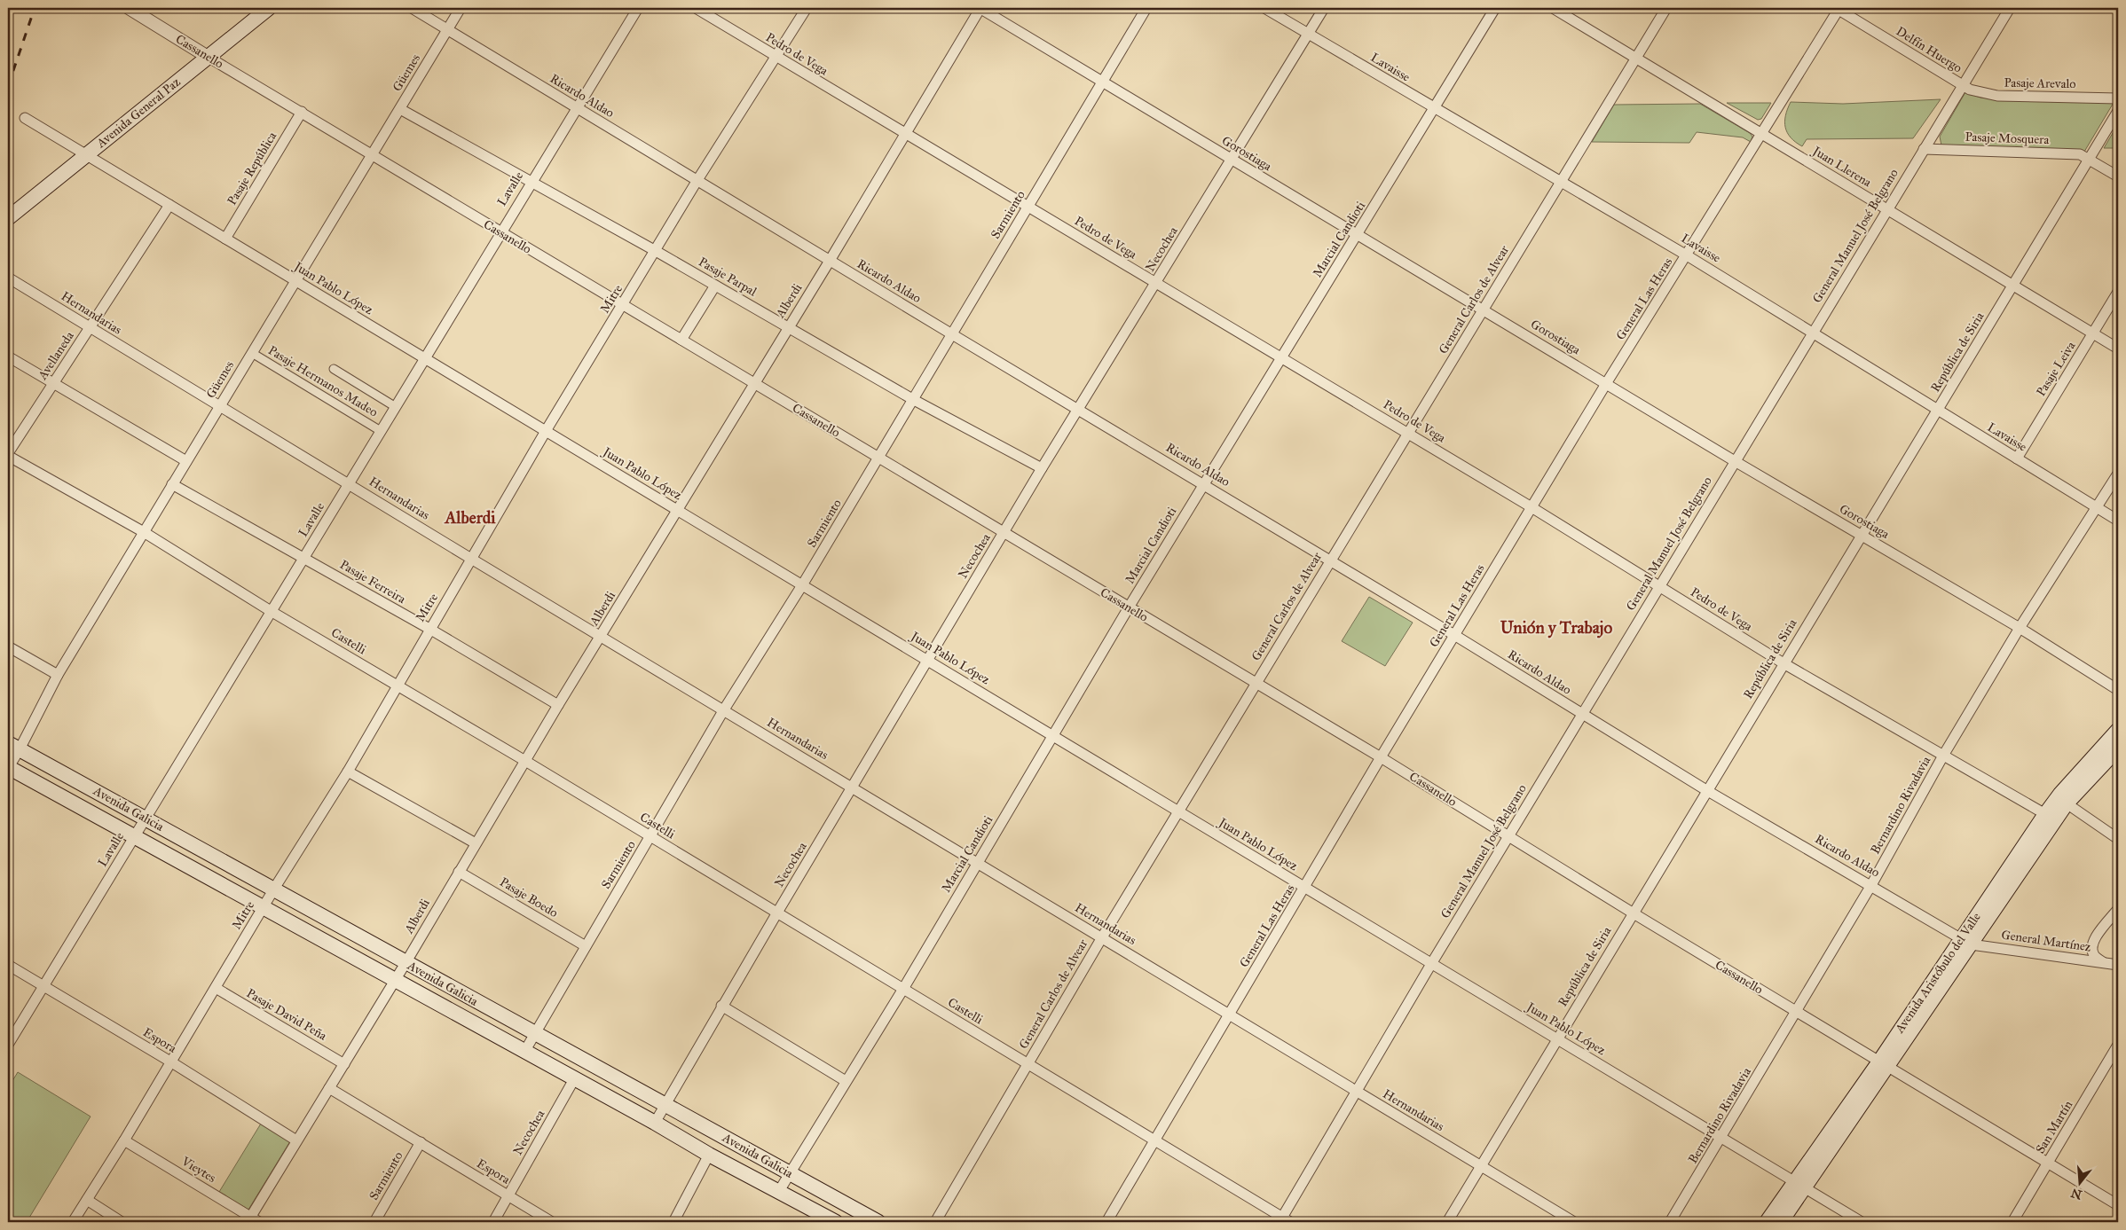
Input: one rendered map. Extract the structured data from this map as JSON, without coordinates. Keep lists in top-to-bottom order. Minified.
{"streets":{"main road":["Avenida General Paz","Avenida Galicia","Avenida Aristóbulo del Valle"],"street":["Delfín Huergo","Cassanello","Pedro de Vega","Lavaisse","Güemes","Pasaje Arevalo","Ricardo Aldao","Pasaje Mosquera","Gorostiaga","Juan Llerena","Pasaje República","Lavalle","Sarmiento","General Manuel José Belgrano","Marcial Candioti","Necochea","Pasaje Parpal","Juan Pablo López","Mitre","General Las Heras","General Carlos de Alvear","Alberdi","Hernandarias","República de Siria","Avellaneda","Pasaje Leiva","Pasaje Hermanos Madeo","Pasaje Ferreira","Castelli","Bernardino Rivadavia","Pasaje Boedo","General Martínez","Pasaje David Peña","Espora","San Martín","Vieytes"]},"crossings":[["Delfín Huergo","Pasaje Arevalo"],["Delfín Huergo","General Manuel José Belgrano"],["Delfín Huergo","General Las Heras"],["Cassanello","Güemes"],["Cassanello","Avenida General Paz"],["Cassanello","Pasaje República"],["Cassanello","Lavalle"],["Cassanello","Sarmiento"],["Cassanello","General Manuel José Belgrano"],["Cassanello","Marcial Candioti"],["Cassanello","Necochea"],["Cassanello","Mitre"],["Cassanello","General Las Heras"],["Cassanello","General Carlos de Alvear"],["Cassanello","Alberdi"],["Cassanello","República de Siria"],["Cassanello","Bernardino Rivadavia"],["Cassanello","Avenida Aristóbulo del Valle"],["Cassanello","San Martín"],["Pedro de Vega","Sarmiento"],["Pedro de Vega","General Manuel José Belgrano"],["Pedro de Vega","Marcial Candioti"],["Pedro de Vega","Necochea"],["Pedro de Vega","Mitre"],["Pedro de Vega","General Las Heras"],["Pedro de Vega","General Carlos de Alvear"],["Pedro de Vega","Alberdi"],["Pedro de Vega","República de Siria"],["Pedro de Vega","Bernardino Rivadavia"],["Pedro de Vega","Avenida Aristóbulo del Valle"],["Lavaisse","General Manuel José Belgrano"],["Lavaisse","Marcial Candioti"],["Lavaisse","Necochea"],["Lavaisse","General Las Heras"],["Lavaisse","General Carlos de Alvear"],["Lavaisse","República de Siria"],["Lavaisse","Pasaje Leiva"],["Lavaisse","Bernardino Rivadavia"],["Güemes","Ricardo Aldao"],["Güemes","Pasaje Parpal"],["Güemes","Juan Pablo López"],["Güemes","Hernandarias"],["Güemes","Pasaje Hermanos Madeo"],["Güemes","Pasaje Ferreira"],["Güemes","Castelli"],["Güemes","Avenida Galicia"],["Pasaje Arevalo","General Manuel José Belgrano"],["Ricardo Aldao","Lavalle"],["Ricardo Aldao","Sarmiento"],["Ricardo Aldao","General Manuel José Belgrano"],["Ricardo Aldao","Marcial Candioti"],["Ricardo Aldao","Necochea"],["Ricardo Aldao","Mitre"],["Ricardo Aldao","General Las Heras"],["Ricardo Aldao","General Carlos de Alvear"],["Ricardo Aldao","Alberdi"],["Ricardo Aldao","República de Siria"],["Ricardo Aldao","Bernardino Rivadavia"],["Ricardo Aldao","General Martínez"],["Ricardo Aldao","Avenida Aristóbulo del Valle"],["Avenida General Paz","Juan Pablo López"],["Pasaje Mosquera","General Manuel José Belgrano"],["Pasaje Mosquera","República de Siria"],["Gorostiaga","Sarmiento"],["Gorostiaga","General Manuel José Belgrano"],["Gorostiaga","Marcial Candioti"],["Gorostiaga","Necochea"],["Gorostiaga","General Las Heras"],["Gorostiaga","General Carlos de Alvear"],["Gorostiaga","Alberdi"],["Gorostiaga","República de Siria"],["Gorostiaga","Bernardino Rivadavia"],["Juan Llerena","General Manuel José Belgrano"],["Juan Llerena","General Las Heras"],["Juan Llerena","General Carlos de Alvear"],["Juan Llerena","República de Siria"],["Juan Llerena","Pasaje Leiva"],["Pasaje República","Juan Pablo López"],["Lavalle","Pasaje Parpal"],["Lavalle","Juan Pablo López"],["Lavalle","Hernandarias"],["Lavalle","Pasaje Hermanos Madeo"],["Lavalle","Pasaje Ferreira"],["Lavalle","Castelli"],["Lavalle","Avenida Galicia"],["Lavalle","Espora"],["Sarmiento","Pasaje Parpal"],["Sarmiento","Juan Pablo López"],["Sarmiento","Hernandarias"],["Sarmiento","Castelli"],["Sarmiento","Avenida Galicia"],["Sarmiento","Pasaje Boedo"],["Sarmiento","Espora"],["General Manuel José Belgrano","Juan Pablo López"],["General Manuel José Belgrano","Hernandarias"],["General Manuel José Belgrano","Castelli"],["Marcial Candioti","Juan Pablo López"],["Marcial Candioti","Hernandarias"],["Marcial Candioti","Castelli"],["Marcial Candioti","Avenida Galicia"],["Necochea","Pasaje Parpal"],["Necochea","Juan Pablo López"],["Necochea","Hernandarias"],["Necochea","Castelli"],["Necochea","Avenida Galicia"],["Necochea","Espora"],["Pasaje Parpal","Mitre"],["Pasaje Parpal","Alberdi"],["Juan Pablo López","Mitre"],["Juan Pablo López","General Las Heras"],["Juan Pablo López","General Carlos de Alvear"],["Juan Pablo López","Alberdi"],["Juan Pablo López","República de Siria"],["Juan Pablo López","Avellaneda"],["Juan Pablo López","Bernardino Rivadavia"],["Juan Pablo López","Avenida Aristóbulo del Valle"],["Mitre","Hernandarias"],["Mitre","Pasaje Ferreira"],["Mitre","Castelli"],["Mitre","Avenida Galicia"],["Mitre","Pasaje David Peña"],["Mitre","Espora"],["Mitre","Vieytes"],["General Las Heras","Hernandarias"],["General Las Heras","Castelli"],["General Carlos de Alvear","Hernandarias"],["General Carlos de Alvear","Castelli"],["Alberdi","Hernandarias"],["Alberdi","Pasaje Ferreira"],["Alberdi","Castelli"],["Alberdi","Avenida Galicia"],["Alberdi","Pasaje Boedo"],["Alberdi","Pasaje David Peña"],["Alberdi","Espora"],["Alberdi","Vieytes"],["Hernandarias","República de Siria"],["Hernandarias","Avellaneda"],["Avellaneda","Castelli"],["General Martínez","Avenida Aristóbulo del Valle"]],"districts":["Alberdi","Unión y Trabajo"],"north":"bottom"}
